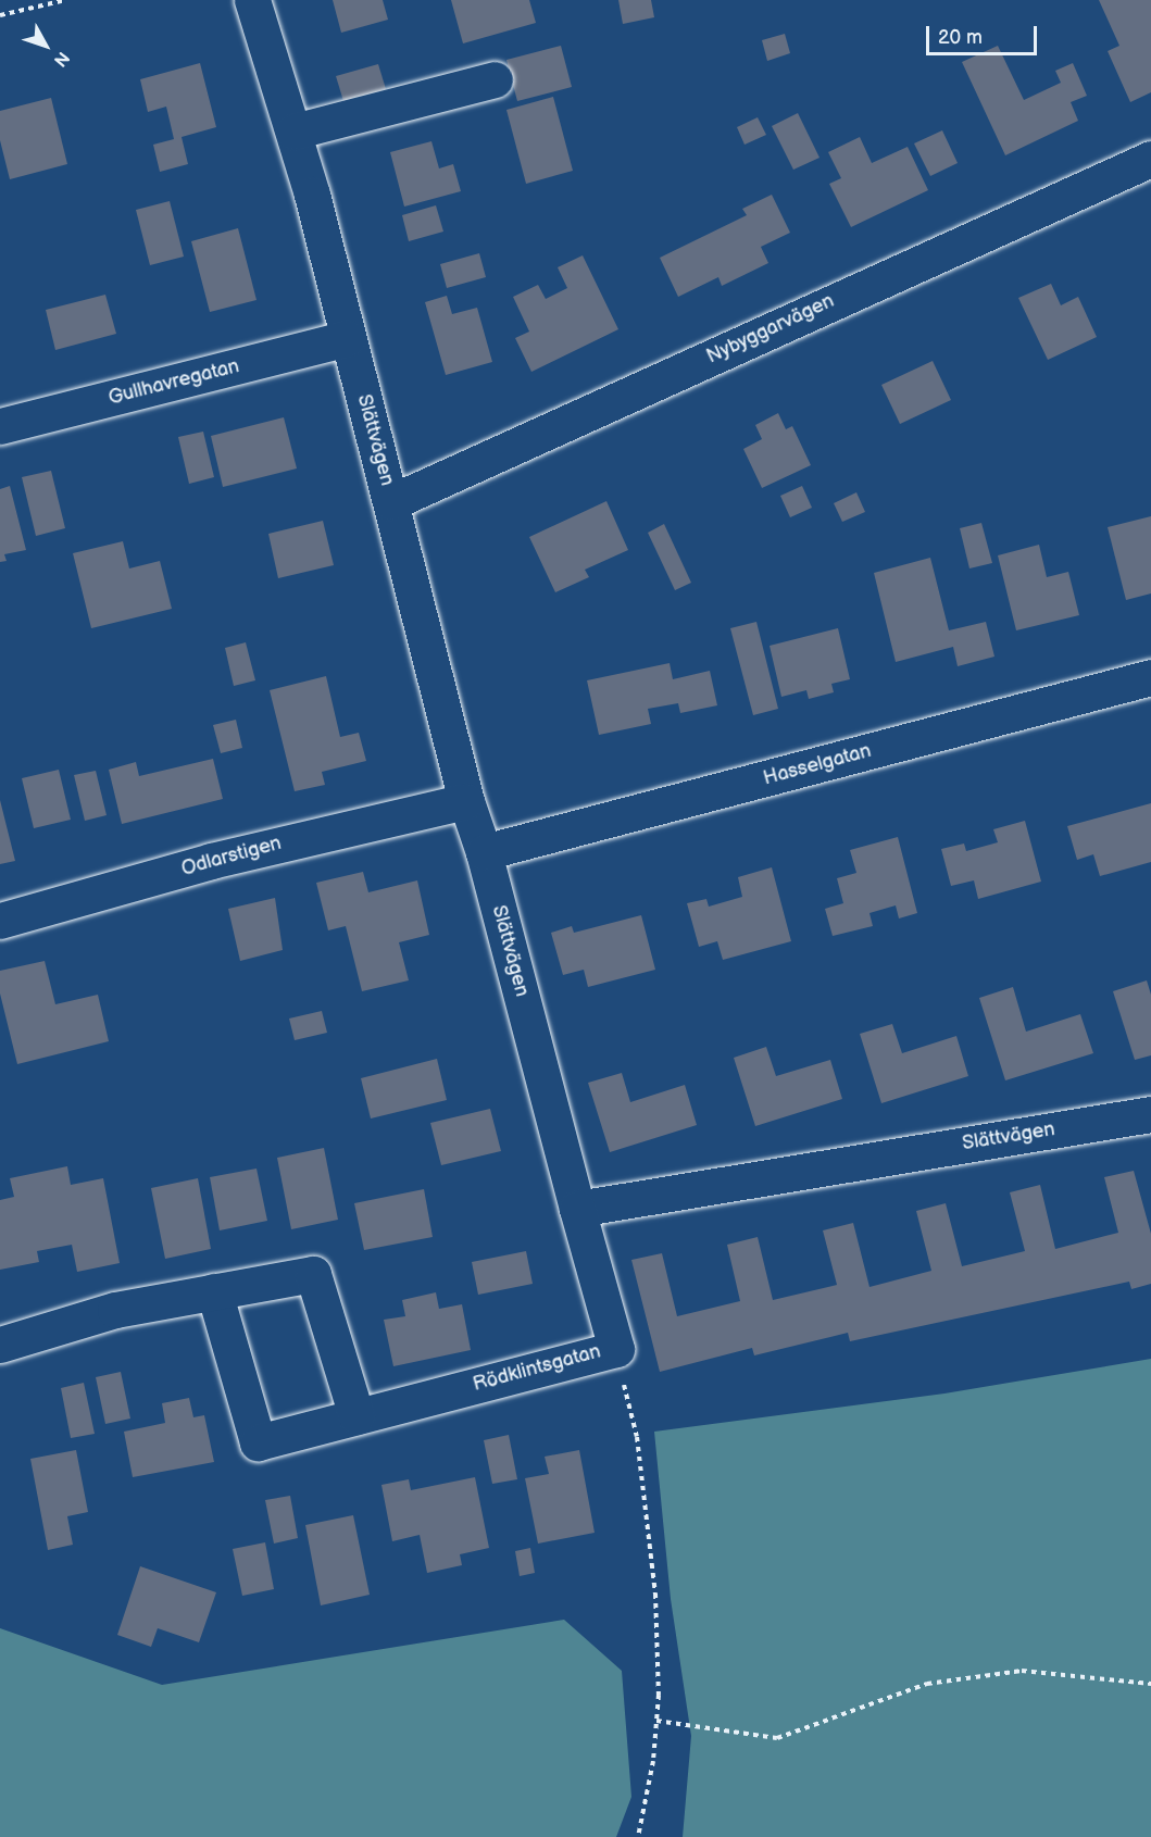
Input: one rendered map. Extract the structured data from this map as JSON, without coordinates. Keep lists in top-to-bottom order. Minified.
{"streets":{"street":["Nybyggarvägen","Gullhavregatan","Slättvägen","Hasselgatan","Odlarstigen","Rödklintsgatan"]},"crossings":[["Nybyggarvägen","Slättvägen"],["Gullhavregatan","Slättvägen"],["Slättvägen","Hasselgatan"],["Slättvägen","Odlarstigen"],["Slättvägen","Rödklintsgatan"]],"scale_bar":"20 m","north":"bottom right"}
